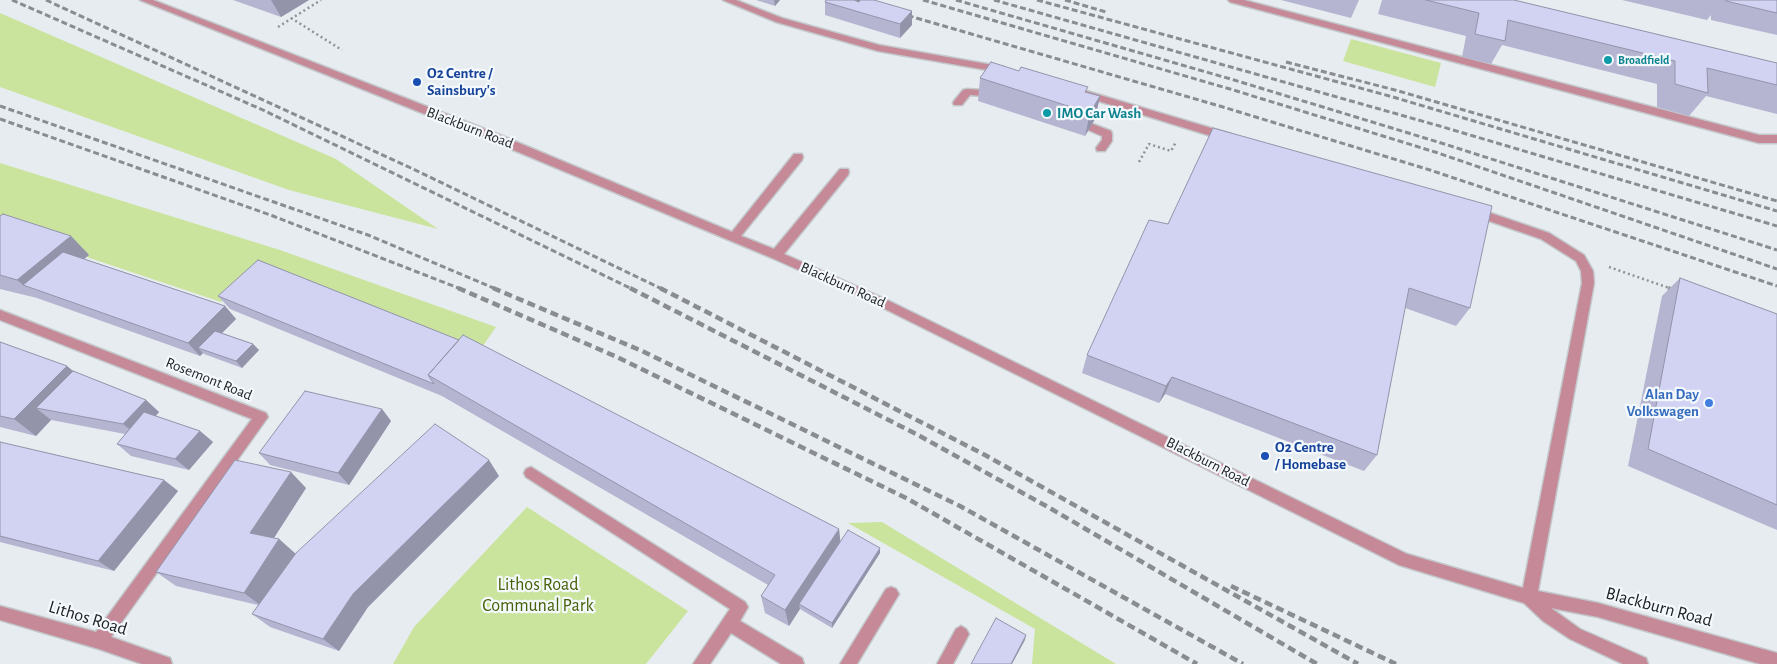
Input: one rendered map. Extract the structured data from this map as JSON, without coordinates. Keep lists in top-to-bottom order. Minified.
{"streets":{"street":["Blackburn Road","Rosemont Road","Lithos Road"]},"crossings":[["Rosemont Road","Lithos Road"]],"parks":["Lithos Road Communal Park"],"places":["Broadfield","O2 Centre / Sainsbury's","IMO Car Wash","Alan Day Volkswagen","O2 Centre / Homebase"]}
